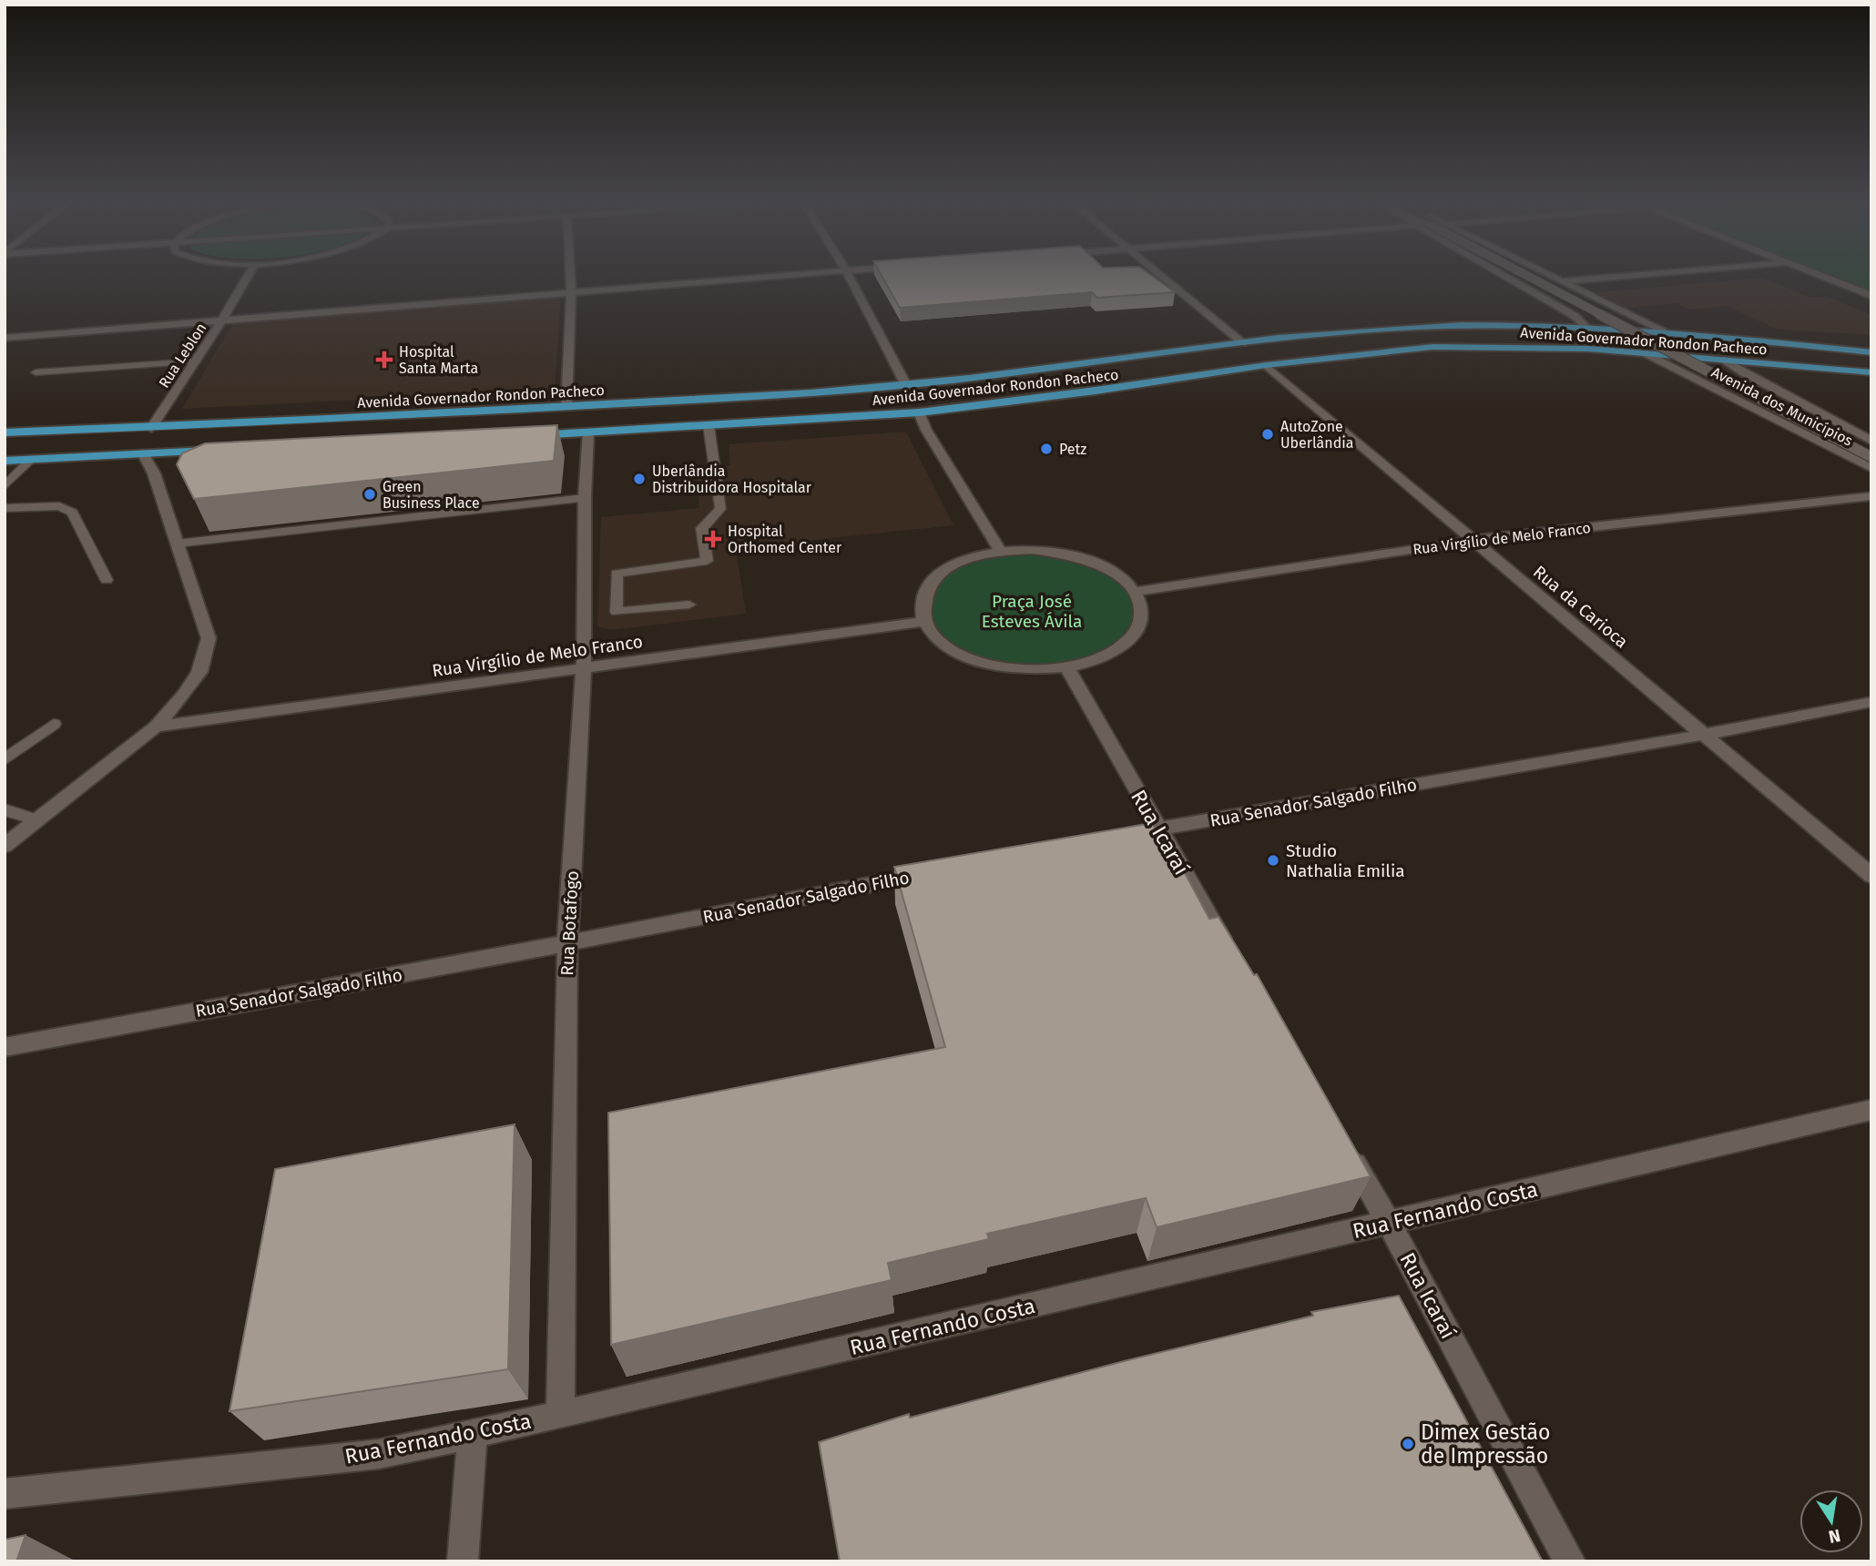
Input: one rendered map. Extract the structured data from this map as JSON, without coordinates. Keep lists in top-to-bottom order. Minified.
{"streets":{"main road":["Avenida Governador Rondon Pacheco"],"street":["Rua Leblon","Avenida dos Municípios","Rua Virgílio de Melo Franco","Rua da Carioca","Rua Senador Salgado Filho","Rua Icaraí","Rua Botafogo","Rua Fernando Costa"]},"crossings":[["Avenida Governador Rondon Pacheco","Rua Leblon"],["Avenida Governador Rondon Pacheco","Avenida dos Municípios"],["Avenida Governador Rondon Pacheco","Rua da Carioca"],["Avenida Governador Rondon Pacheco","Rua Botafogo"],["Rua Virgílio de Melo Franco","Rua da Carioca"],["Rua Virgílio de Melo Franco","Rua Icaraí"],["Rua Virgílio de Melo Franco","Rua Botafogo"],["Rua da Carioca","Rua Senador Salgado Filho"],["Rua Senador Salgado Filho","Rua Icaraí"],["Rua Senador Salgado Filho","Rua Botafogo"],["Rua Icaraí","Rua Fernando Costa"],["Rua Botafogo","Rua Fernando Costa"]],"parks":["Praça José Esteves Ávila"],"places":{"health":["Hospital Santa Marta","Hospital Orthomed Center"],"other":["AutoZone Uberlândia","Petz","Uberlândia Distribuidora Hospitalar","Green Business Place","Studio Nathalia Emilia","Dimex Gestão de Impressão"]},"north":"bottom"}
